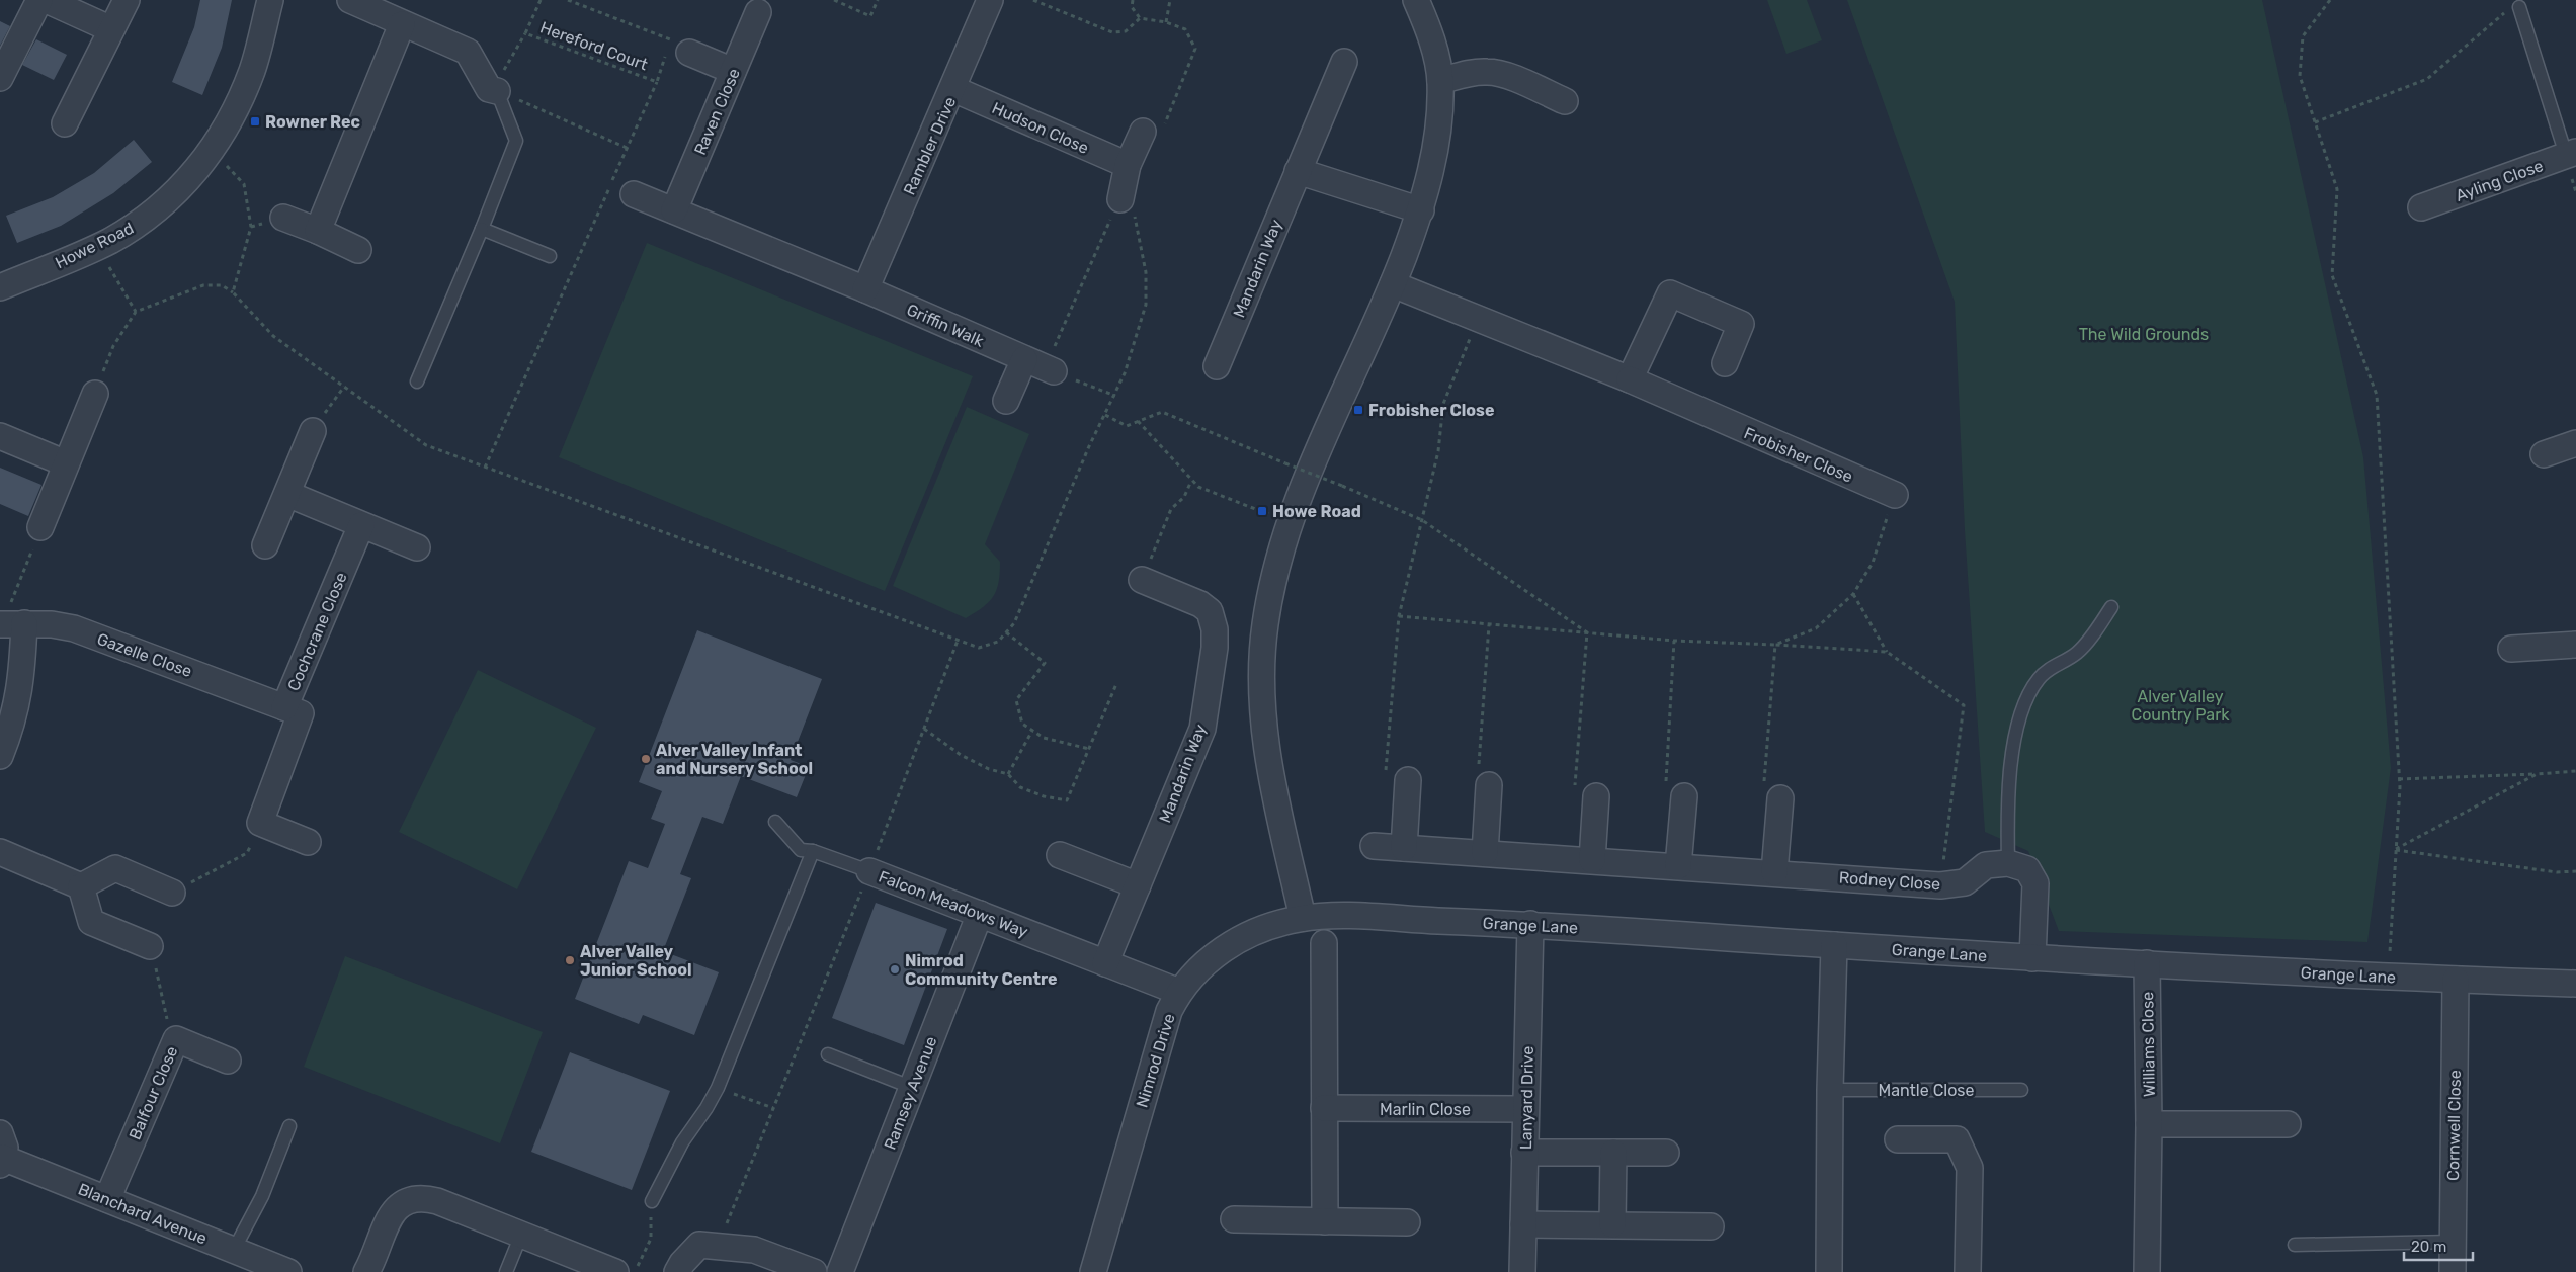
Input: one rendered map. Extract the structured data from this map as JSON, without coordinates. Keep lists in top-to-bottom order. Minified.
{"streets":{"street":["Raven Close","Hudson Close","Rambler Drive","Ayling Close","Howe Road","Mandarin Way","Griffin Walk","Frobisher Close","Cochcrane Close","Gazelle Close","Rodney Close","Falcon Meadows Way","Grange Lane","Williams Close","Nimrod Drive","Balfour Close","Ramsey Avenue","Lanyard Drive","Marlin Close","Cornwell Close","Blanchard Avenue"],"lane":["Mantle Close"],"path":["Hereford Court"]},"crossings":[["Hudson Close","Rambler Drive"],["Rambler Drive","Griffin Walk"],["Mandarin Way","Falcon Meadows Way"],["Cochcrane Close","Gazelle Close"],["Falcon Meadows Way","Nimrod Drive"],["Falcon Meadows Way","Ramsey Avenue"],["Grange Lane","Williams Close"],["Grange Lane","Nimrod Drive"],["Grange Lane","Lanyard Drive"],["Grange Lane","Cornwell Close"],["Balfour Close","Blanchard Avenue"],["Lanyard Drive","Marlin Close"]],"parks":["The Wild Grounds","Alver Valley Country Park"],"places":{"transit":["Rowner Rec","Frobisher Close","Howe Road"],"other":["Alver Valley Infant and Nursery School","Alver Valley Junior School","Nimrod Community Centre"]},"scale_bar":"20 m"}
